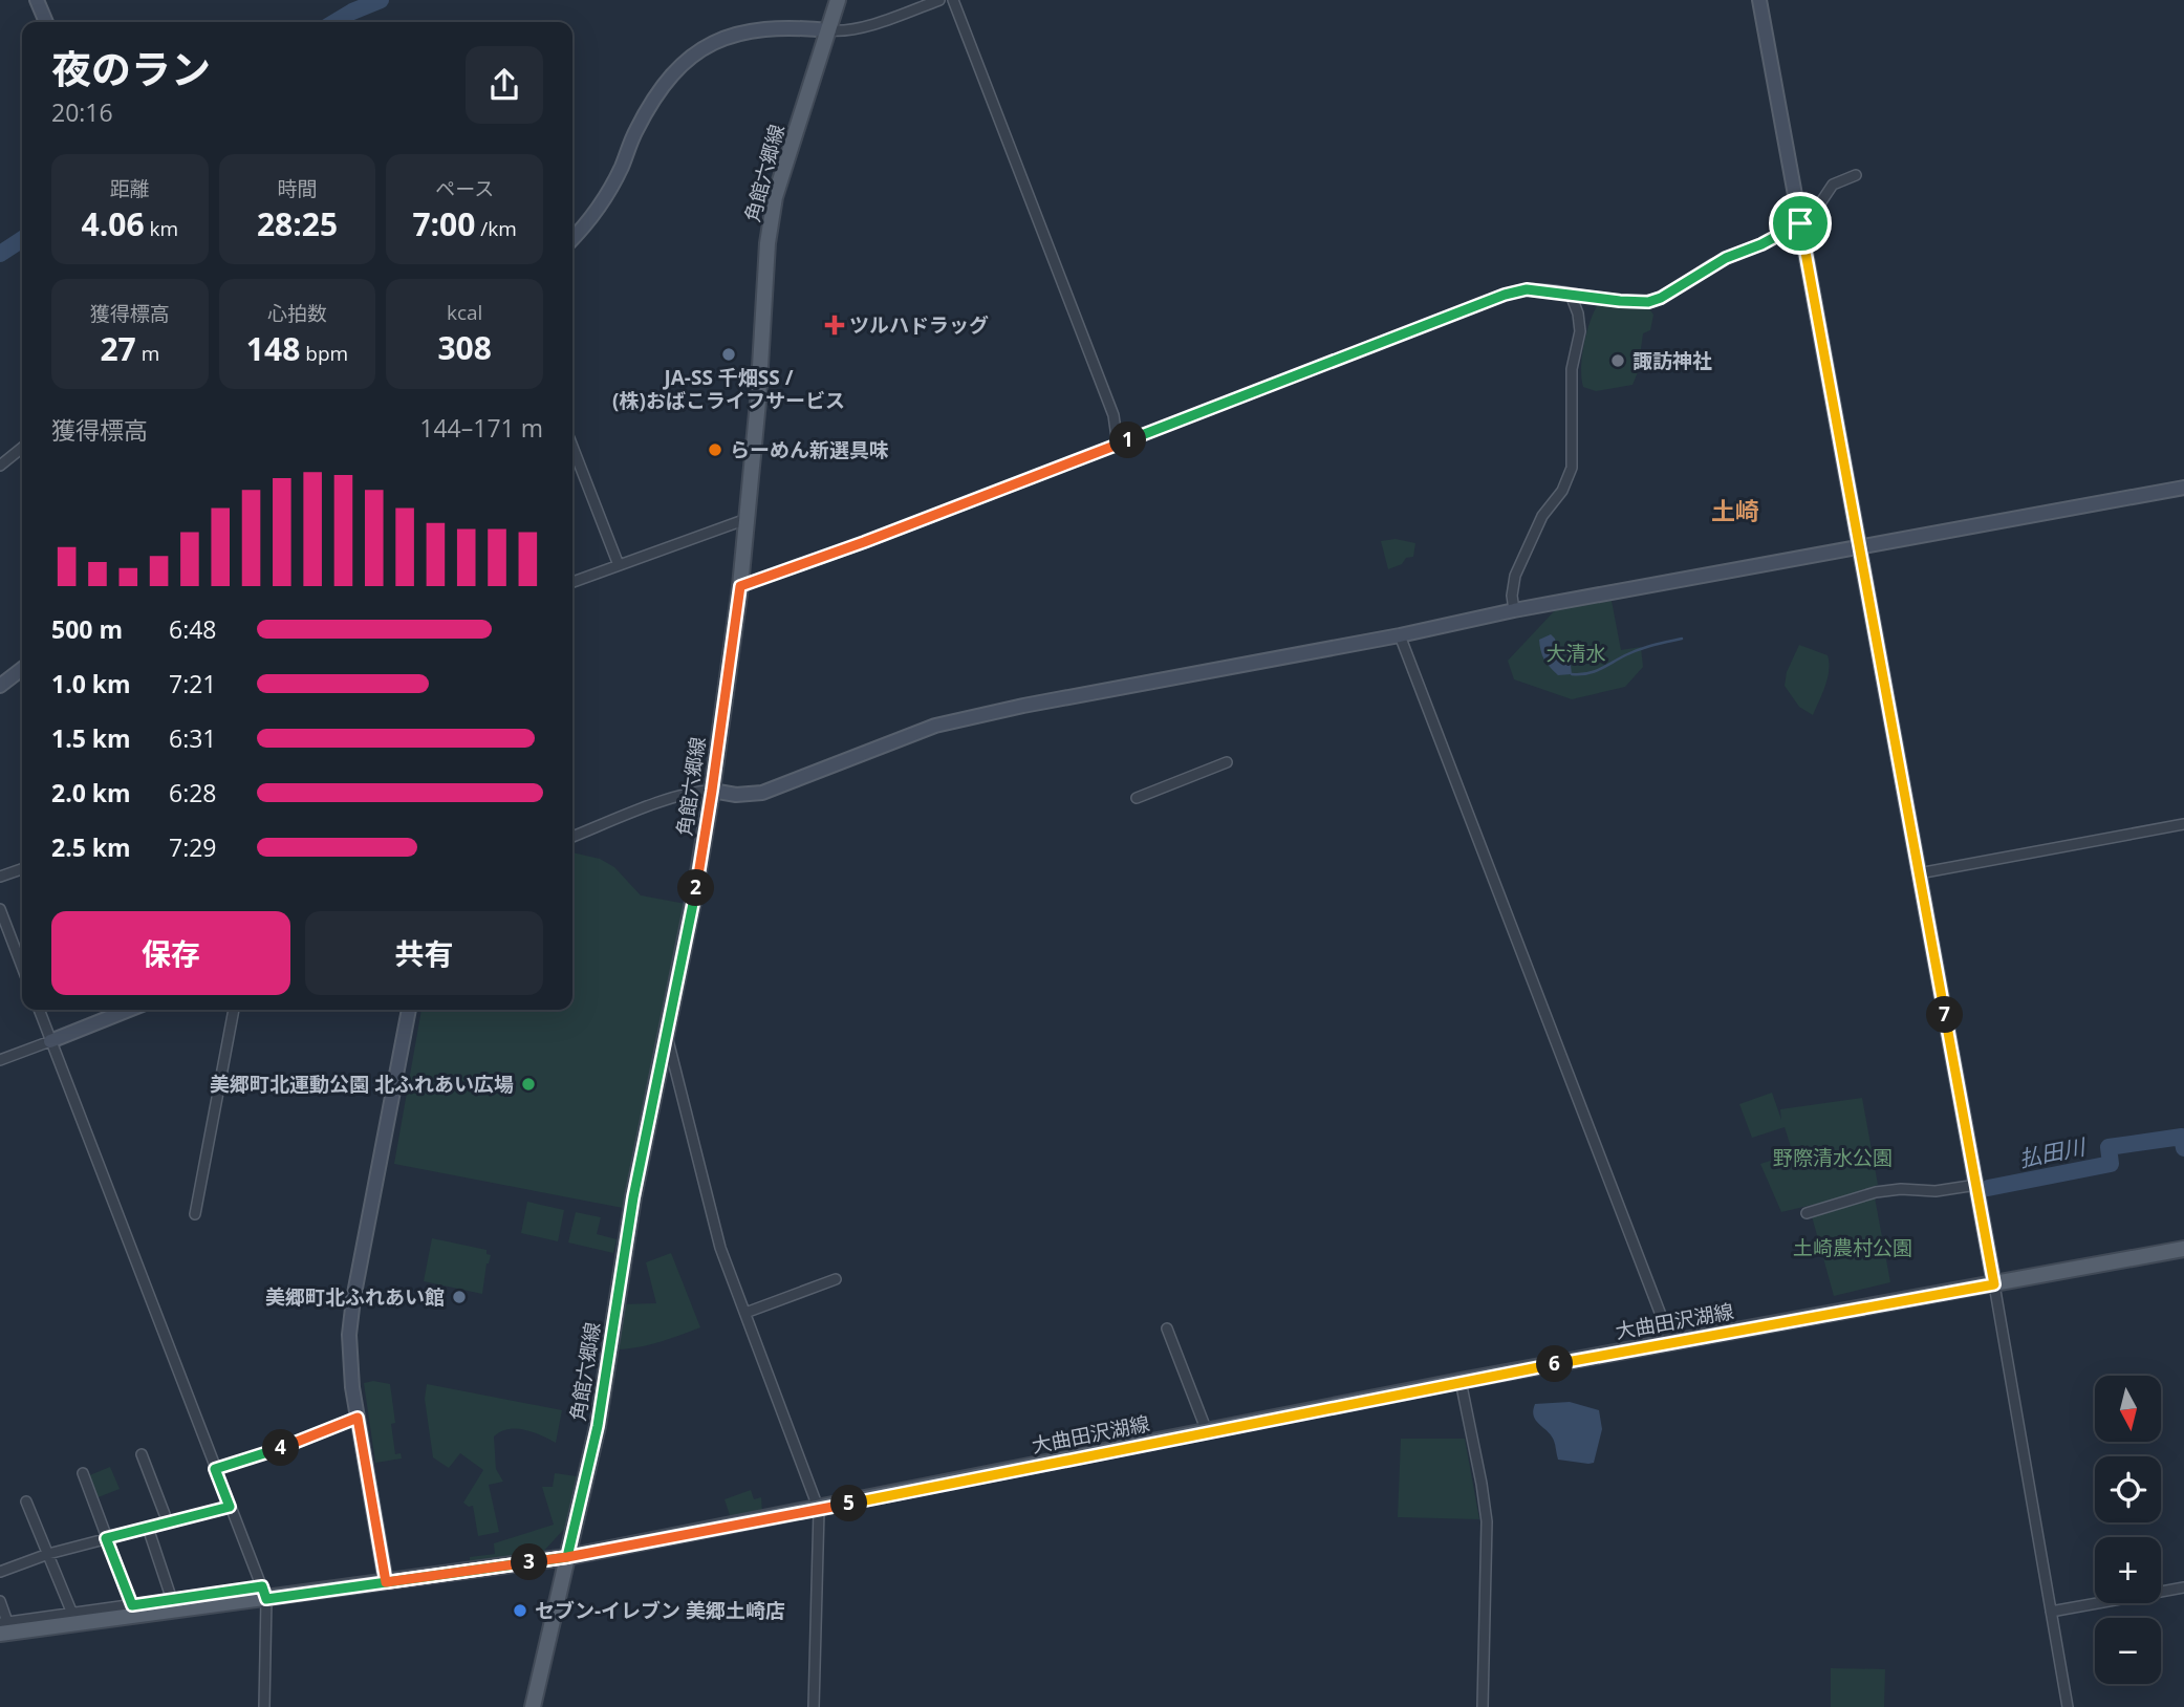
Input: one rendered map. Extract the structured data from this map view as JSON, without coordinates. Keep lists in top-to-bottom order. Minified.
{"streets":{"main road":["角館六郷線","大曲田沢湖線"]},"crossings":[["角館六郷線","大曲田沢湖線"]],"districts":["土崎"],"water":["払田川"],"parks":["大清水","野際清水公園","土崎農村公園"],"places":{"health":["ツルハドラッグ"],"other":["JA-SS 千畑SS / (株)おばこライフサービス","諏訪神社","らーめん新選具味","美郷町北運動公園 北ふれあい広場","美郷町北ふれあい館","セブン-イレブン 美郷土崎店"]},"north":"bottom","page":{"heading":["夜のラン","20:16"],"stats":[["距離","4.06 km"],["時間","28:25"],["ペース","7:00 /km"],["獲得標高","27 m"],["心拍数","148 bpm"],["kcal","308"]],"chart":["獲得標高","144–171 m"],"pins":["1","2","7","6","4","5","3"],"list":[{"name":"500 m","note":"6:48"},{"name":"1.0 km","note":"7:21"},{"name":"1.5 km","note":"6:31"},{"name":"2.0 km","note":"6:28"},{"name":"2.5 km","note":"7:29"}],"buttons":["保存","共有"],"map_buttons":["+","−"]}}
